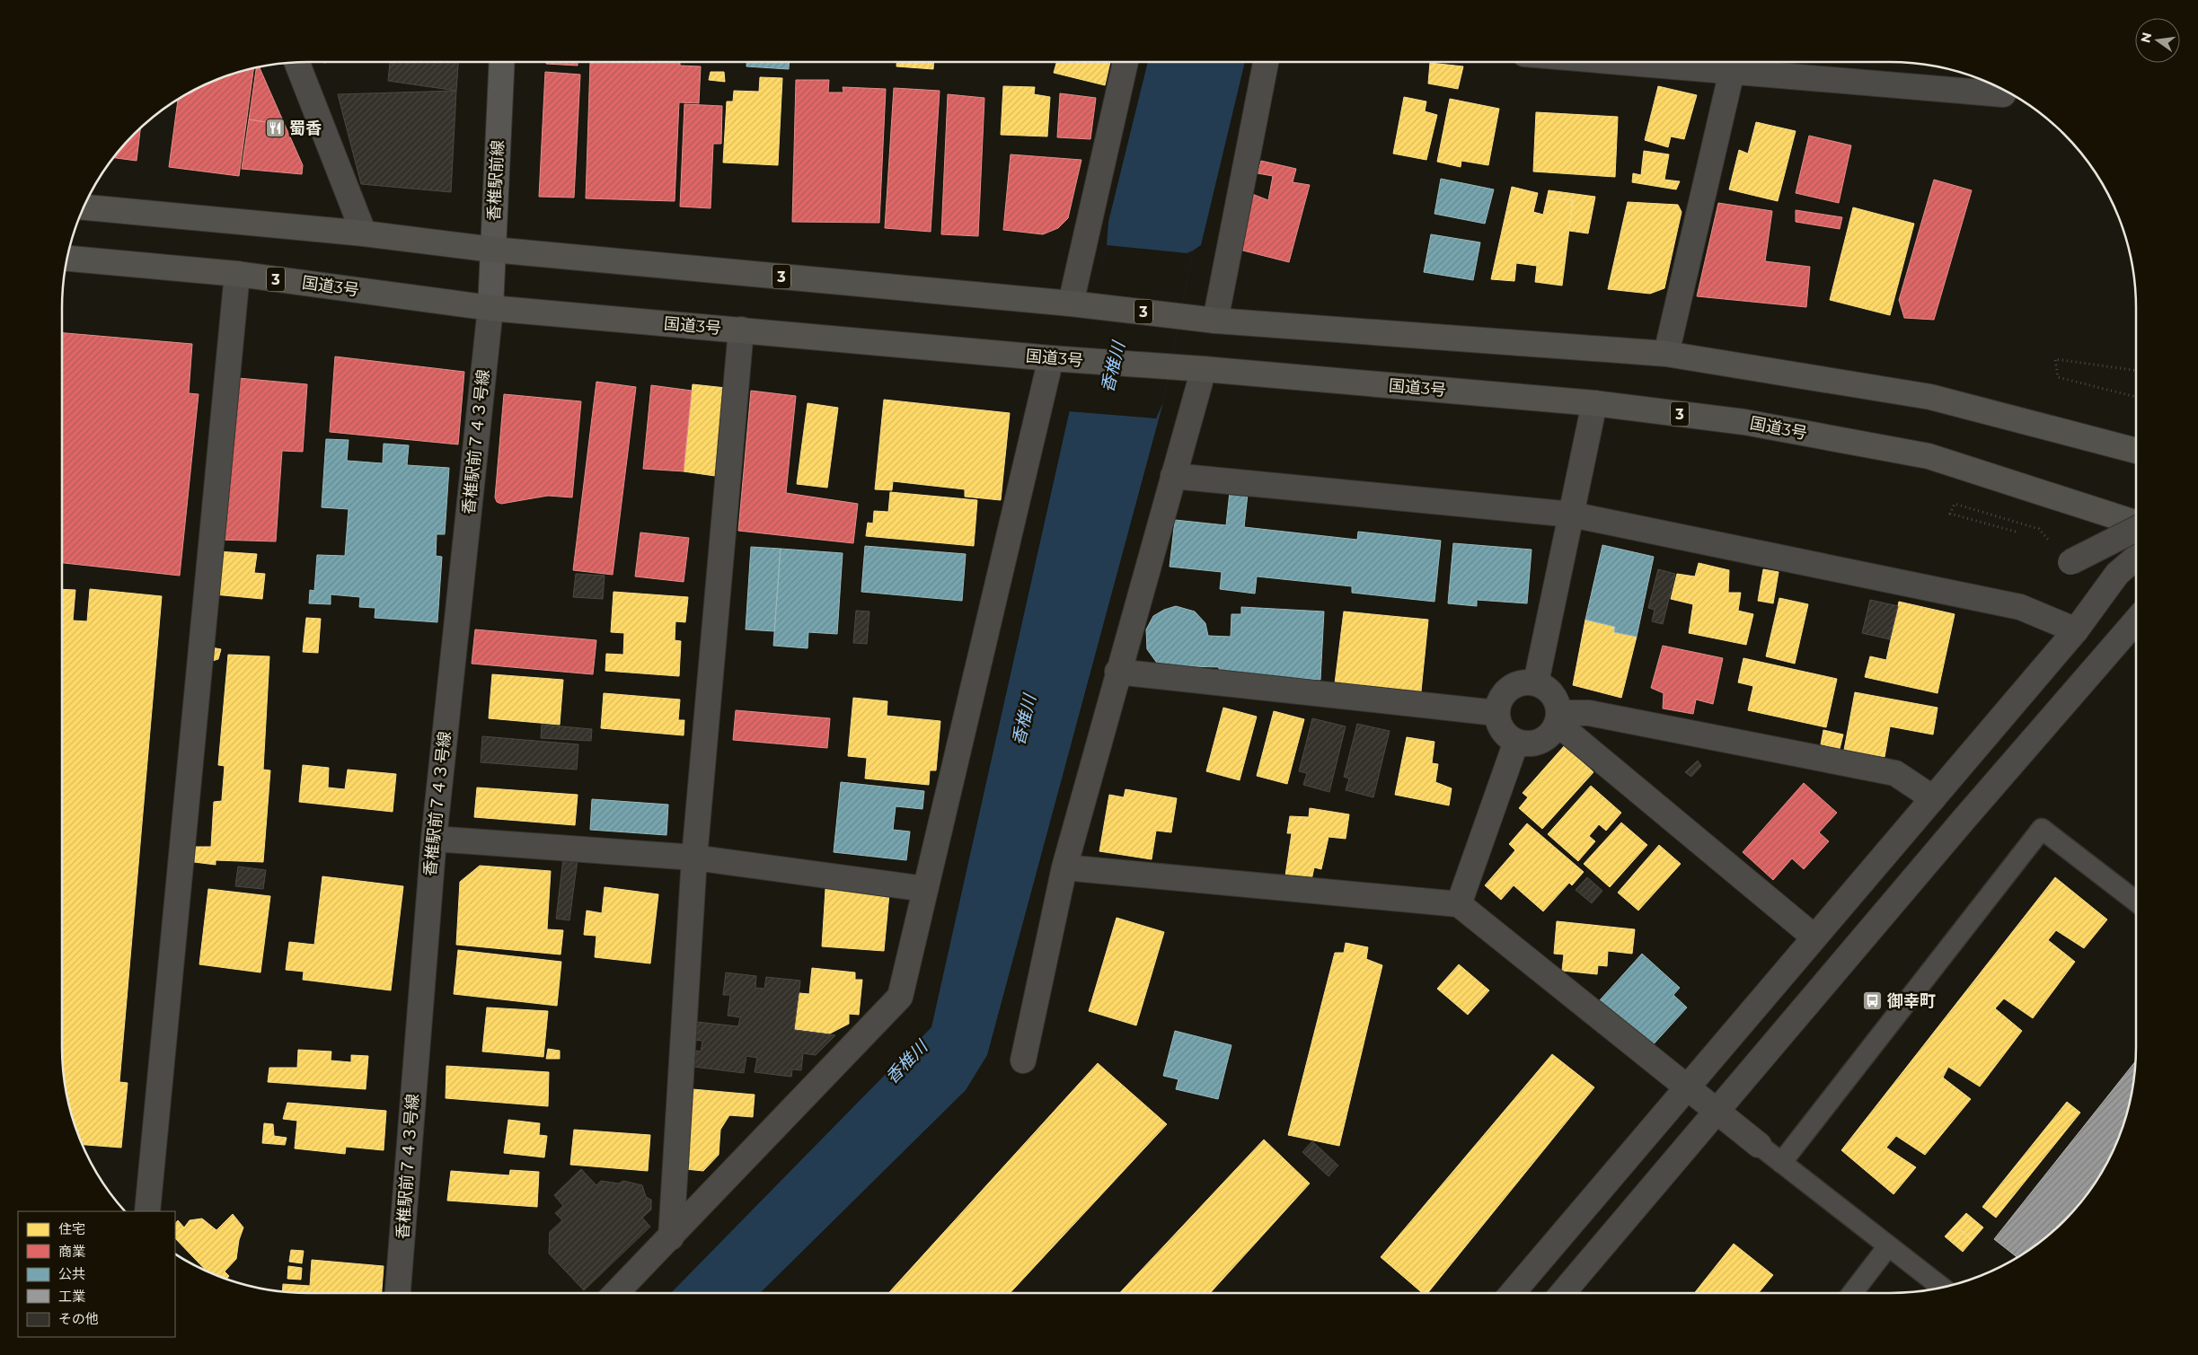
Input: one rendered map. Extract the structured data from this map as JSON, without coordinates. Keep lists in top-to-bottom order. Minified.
{"streets":{"highway":["3","国道3号"],"main road":["香椎駅前線"],"street":["香椎駅前７４３号線"]},"crossings":[["香椎駅前線","3"],["香椎駅前線","国道3号"],["香椎駅前線","香椎駅前７４３号線"],["国道3号","香椎駅前７４３号線"]],"water":["香椎川"],"places":{"restaurant":["蜀香"],"bus stop":["御幸町"]},"legend":["住宅","商業","公共","工業","その他"],"north":"left"}
